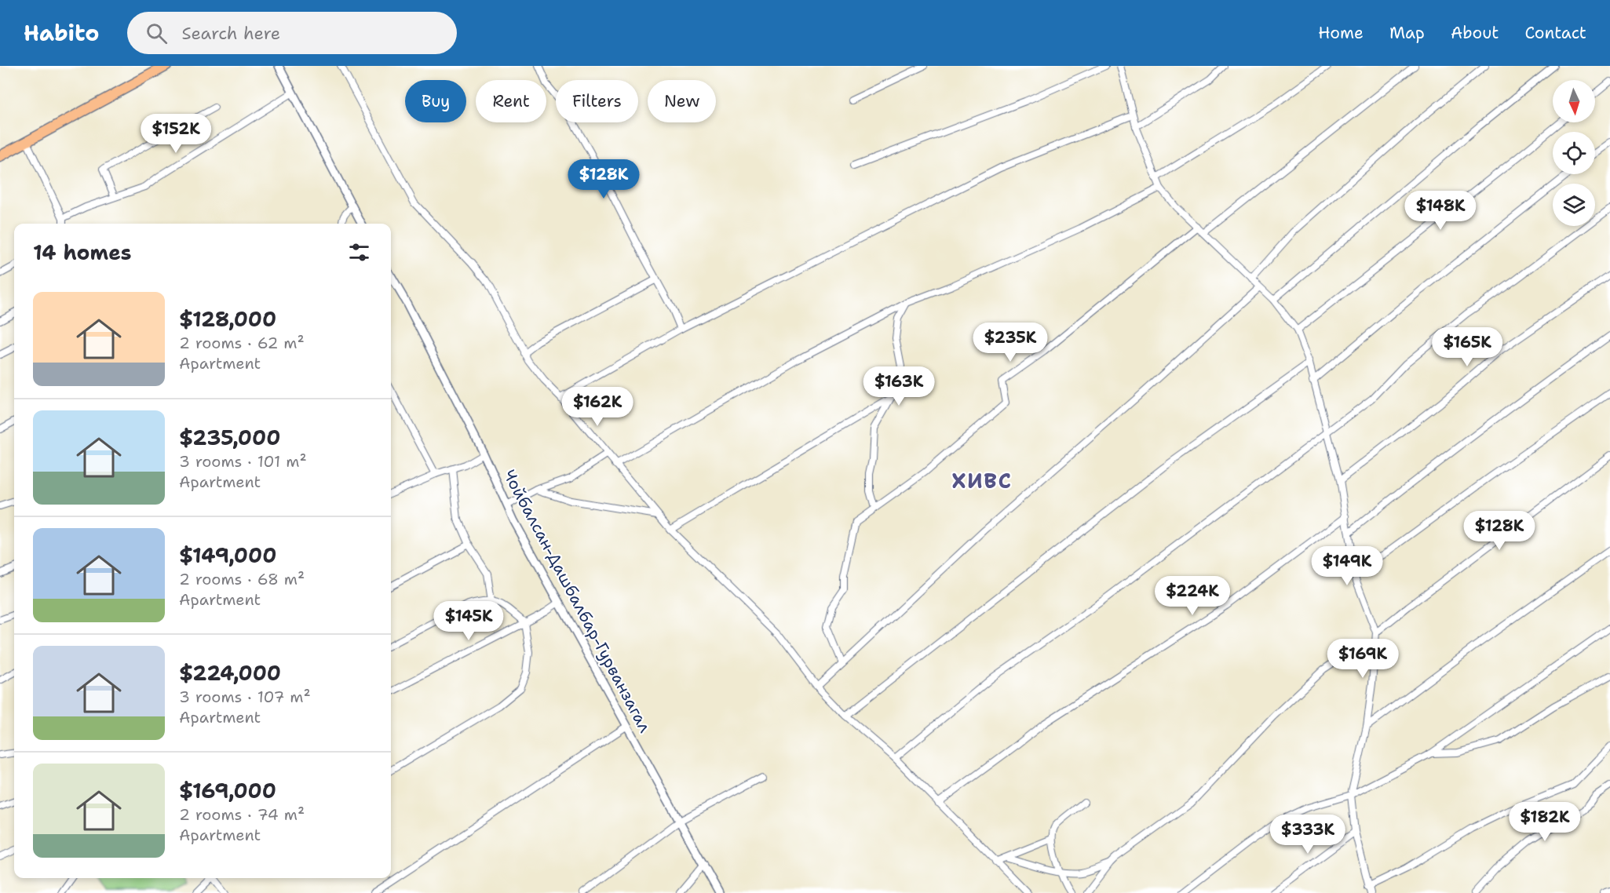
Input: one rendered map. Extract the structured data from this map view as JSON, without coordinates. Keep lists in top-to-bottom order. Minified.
{"streets":{"street":["Чойбалсан-Дашбалбар-Гурванзагал"]},"districts":["ХИВС"],"north":"bottom","page":{"header":"Habito","search":"Search here","nav":["Home","Map","About","Contact"],"chip":["Buy","Rent","Filters","New"],"price":["$152K","$128K","$148K","$235K","$165K","$163K","$162K","$128K","$149K","$224K","$145K","$169K","$182K","$333K"],"heading":"14 homes","list":[{"name":"$128,000","note":"2 rooms · 62 m² · Apartment"},{"name":"$235,000","note":"3 rooms · 101 m² · Apartment"},{"name":"$149,000","note":"2 rooms · 68 m² · Apartment"},{"name":"$224,000","note":"3 rooms · 107 m² · Apartment"},{"name":"$169,000","note":"2 rooms · 74 m² · Apartment"}]}}
